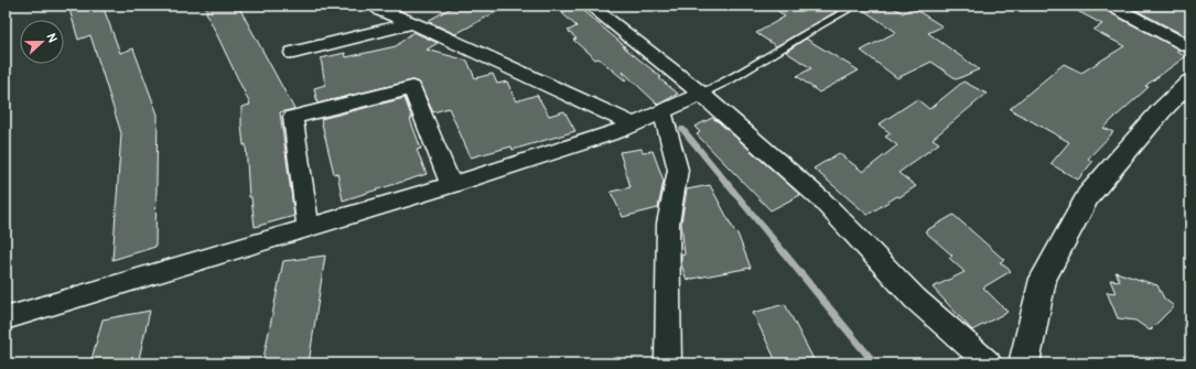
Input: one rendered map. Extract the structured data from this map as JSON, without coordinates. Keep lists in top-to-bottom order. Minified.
{"north":"right"}
